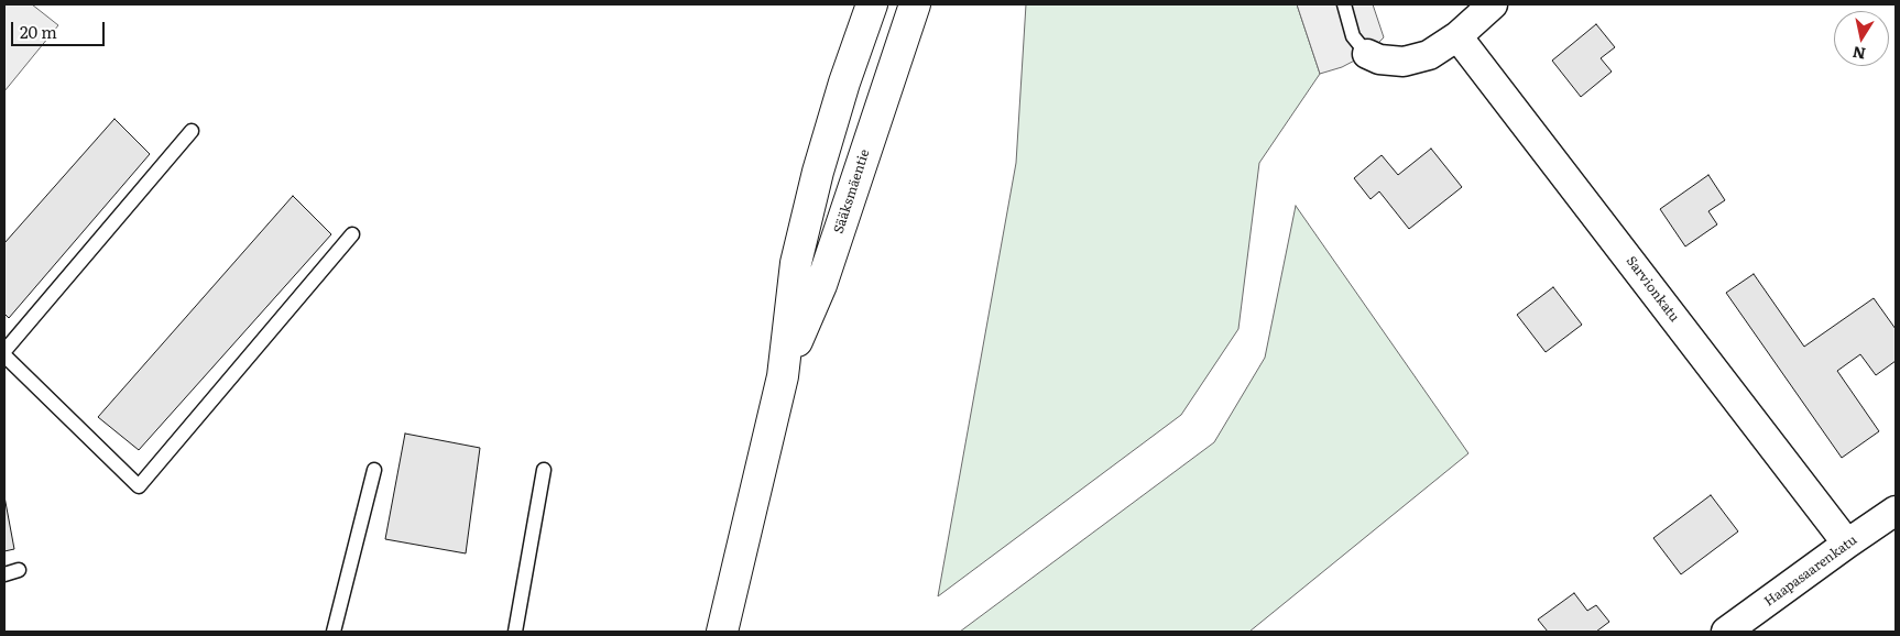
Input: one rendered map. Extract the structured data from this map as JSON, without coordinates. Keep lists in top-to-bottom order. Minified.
{"streets":{"main road":["Sääksmäentie"],"street":["Sarvionkatu","Haapasaarenkatu"]},"crossings":[["Sarvionkatu","Haapasaarenkatu"]],"scale_bar":"20 m","north":"bottom"}
